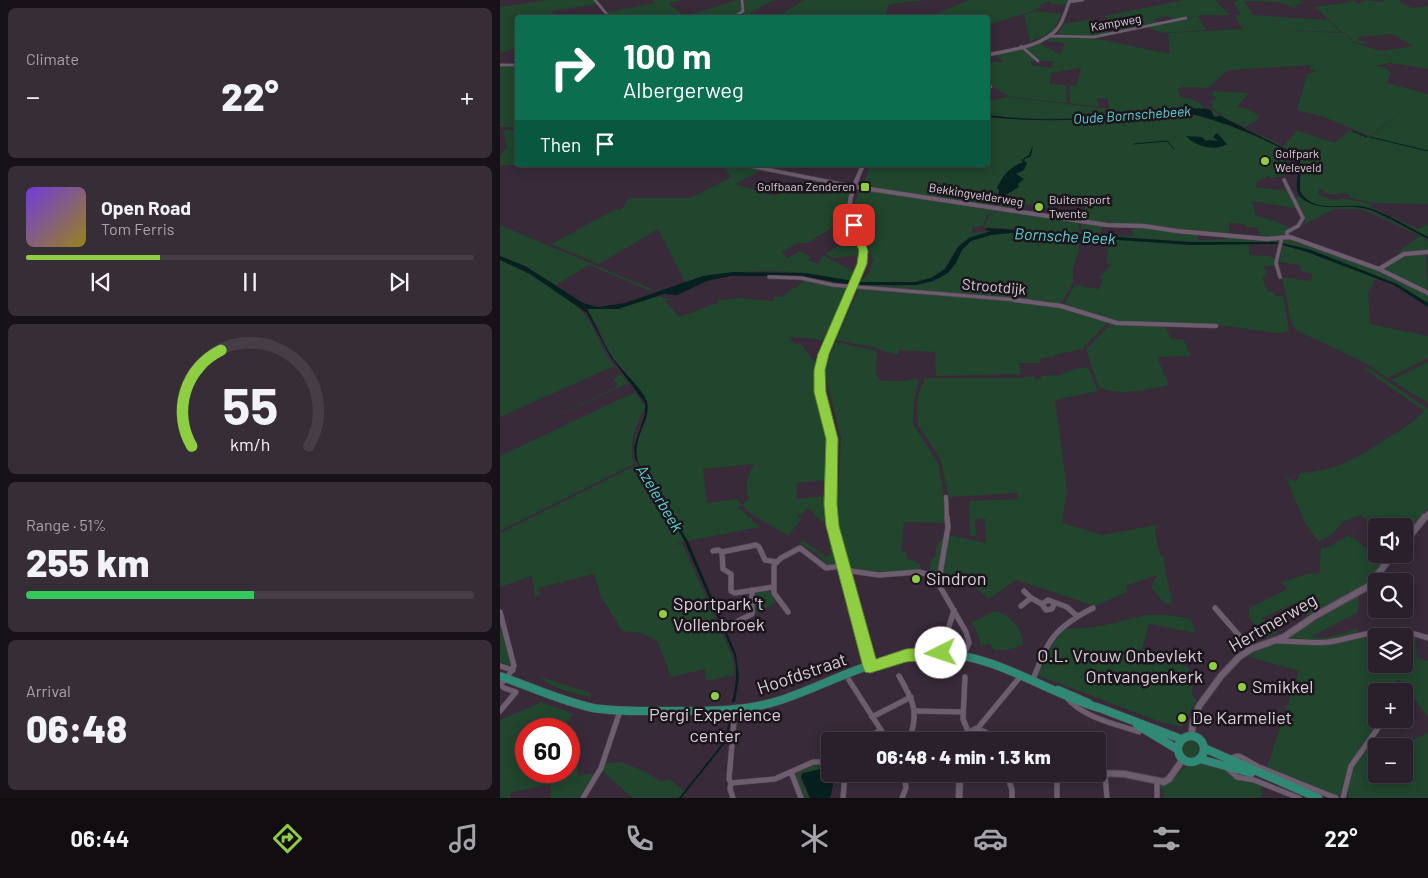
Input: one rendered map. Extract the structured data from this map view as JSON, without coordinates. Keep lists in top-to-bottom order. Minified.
{"streets":{"main road":["Hoofdstraat"],"street":["Kampweg","Bekkingvelderweg","Strootdijk","Hertmerweg"]},"crossings":[["Hertmerweg","Hoofdstraat"]],"water":["Oude Bornschebeek","Bornsche Beek","Azelerbeek"],"places":{"other":["Golfpark Weleveld","Buitensport Twente","Sindron","Sportpark 't Vollenbroek","O.L. Vrouw Onbevlekt Ontvangenkerk","Smikkel","Pergi Experience center","De Karmeliet"],"transit":["Golfbaan Zenderen"]},"page":{"tile":["Climate",["Range · 51%","255 km"],["Arrival","06:48"]],"turn":["100 m","Albergerweg"],"heat":["−","22°","+"],"then":"Then","song":["Open Road","Tom Ferris"],"map_buttons":["+","−"],"limit":"60","trip":"06:48 · 4 min · 1.3 km","tabs":["06:44","22°"],"gauge":["55","km/h"]}}
